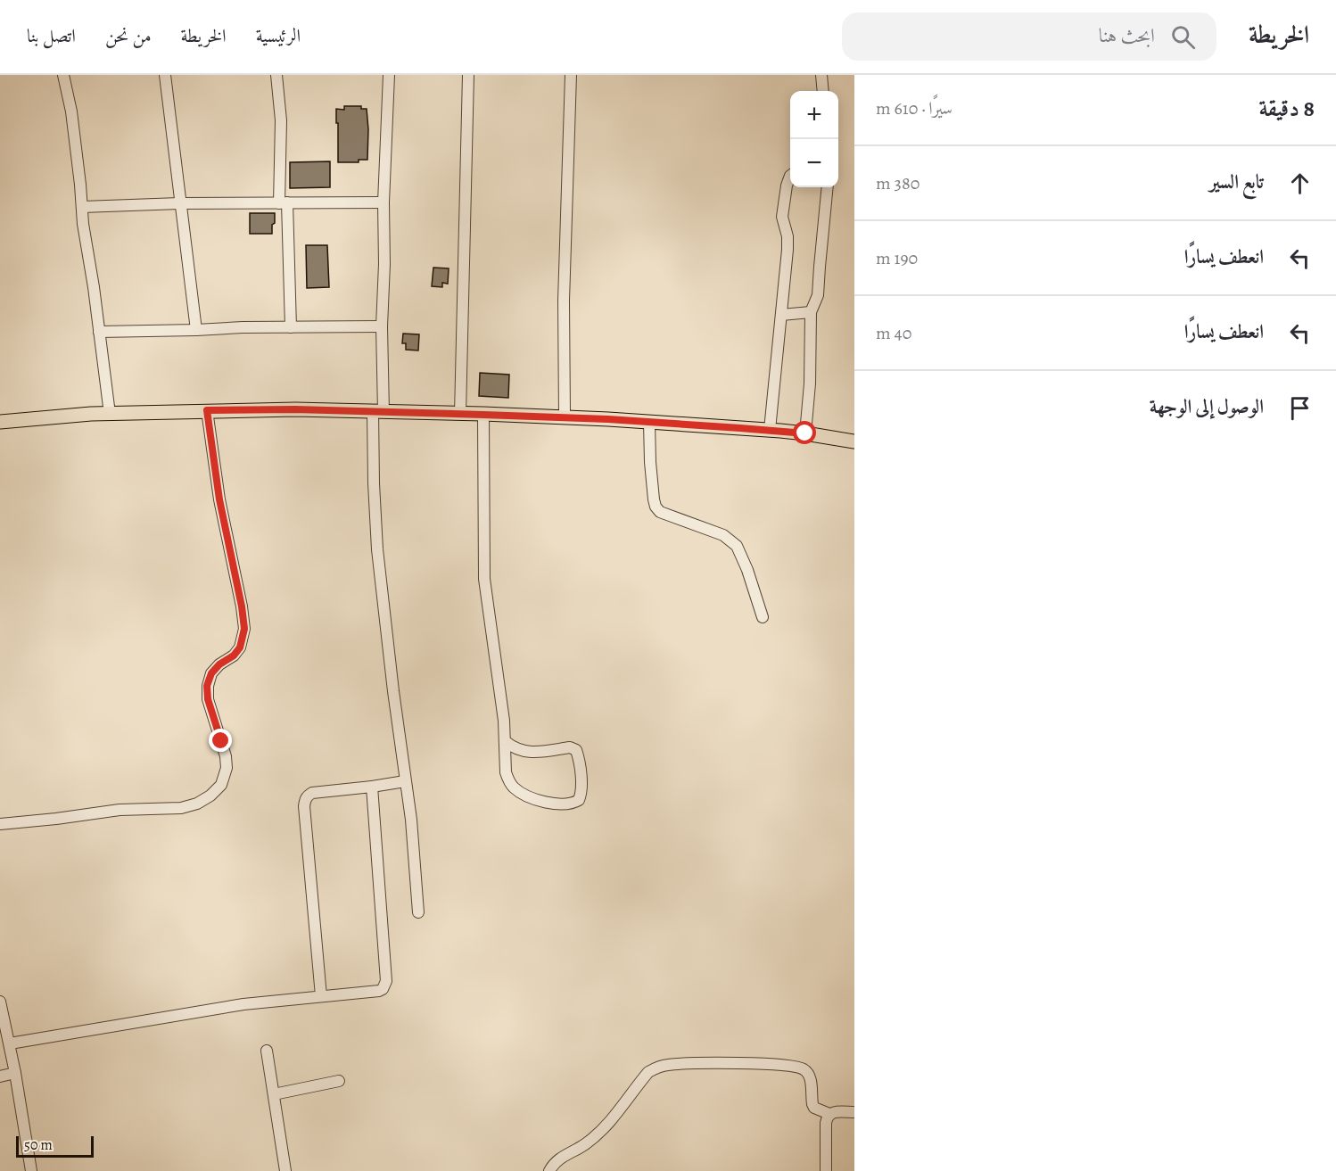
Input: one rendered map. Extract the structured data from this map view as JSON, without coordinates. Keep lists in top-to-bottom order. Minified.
{"scale_bar":"50 m","page":{"header":"الخريطة","search":"ابحث هنا","nav":["الرئيسية","الخريطة","من نحن","اتصل بنا"],"heading":["8 دقيقة","سيرًا · 610 m"],"map_buttons":["+","−"],"list":[["تابع السير","380 m"],["انعطف يسارًا","190 m"],["انعطف يسارًا","40 m"],"الوصول إلى الوجهة"],"scale":"50 m"}}
